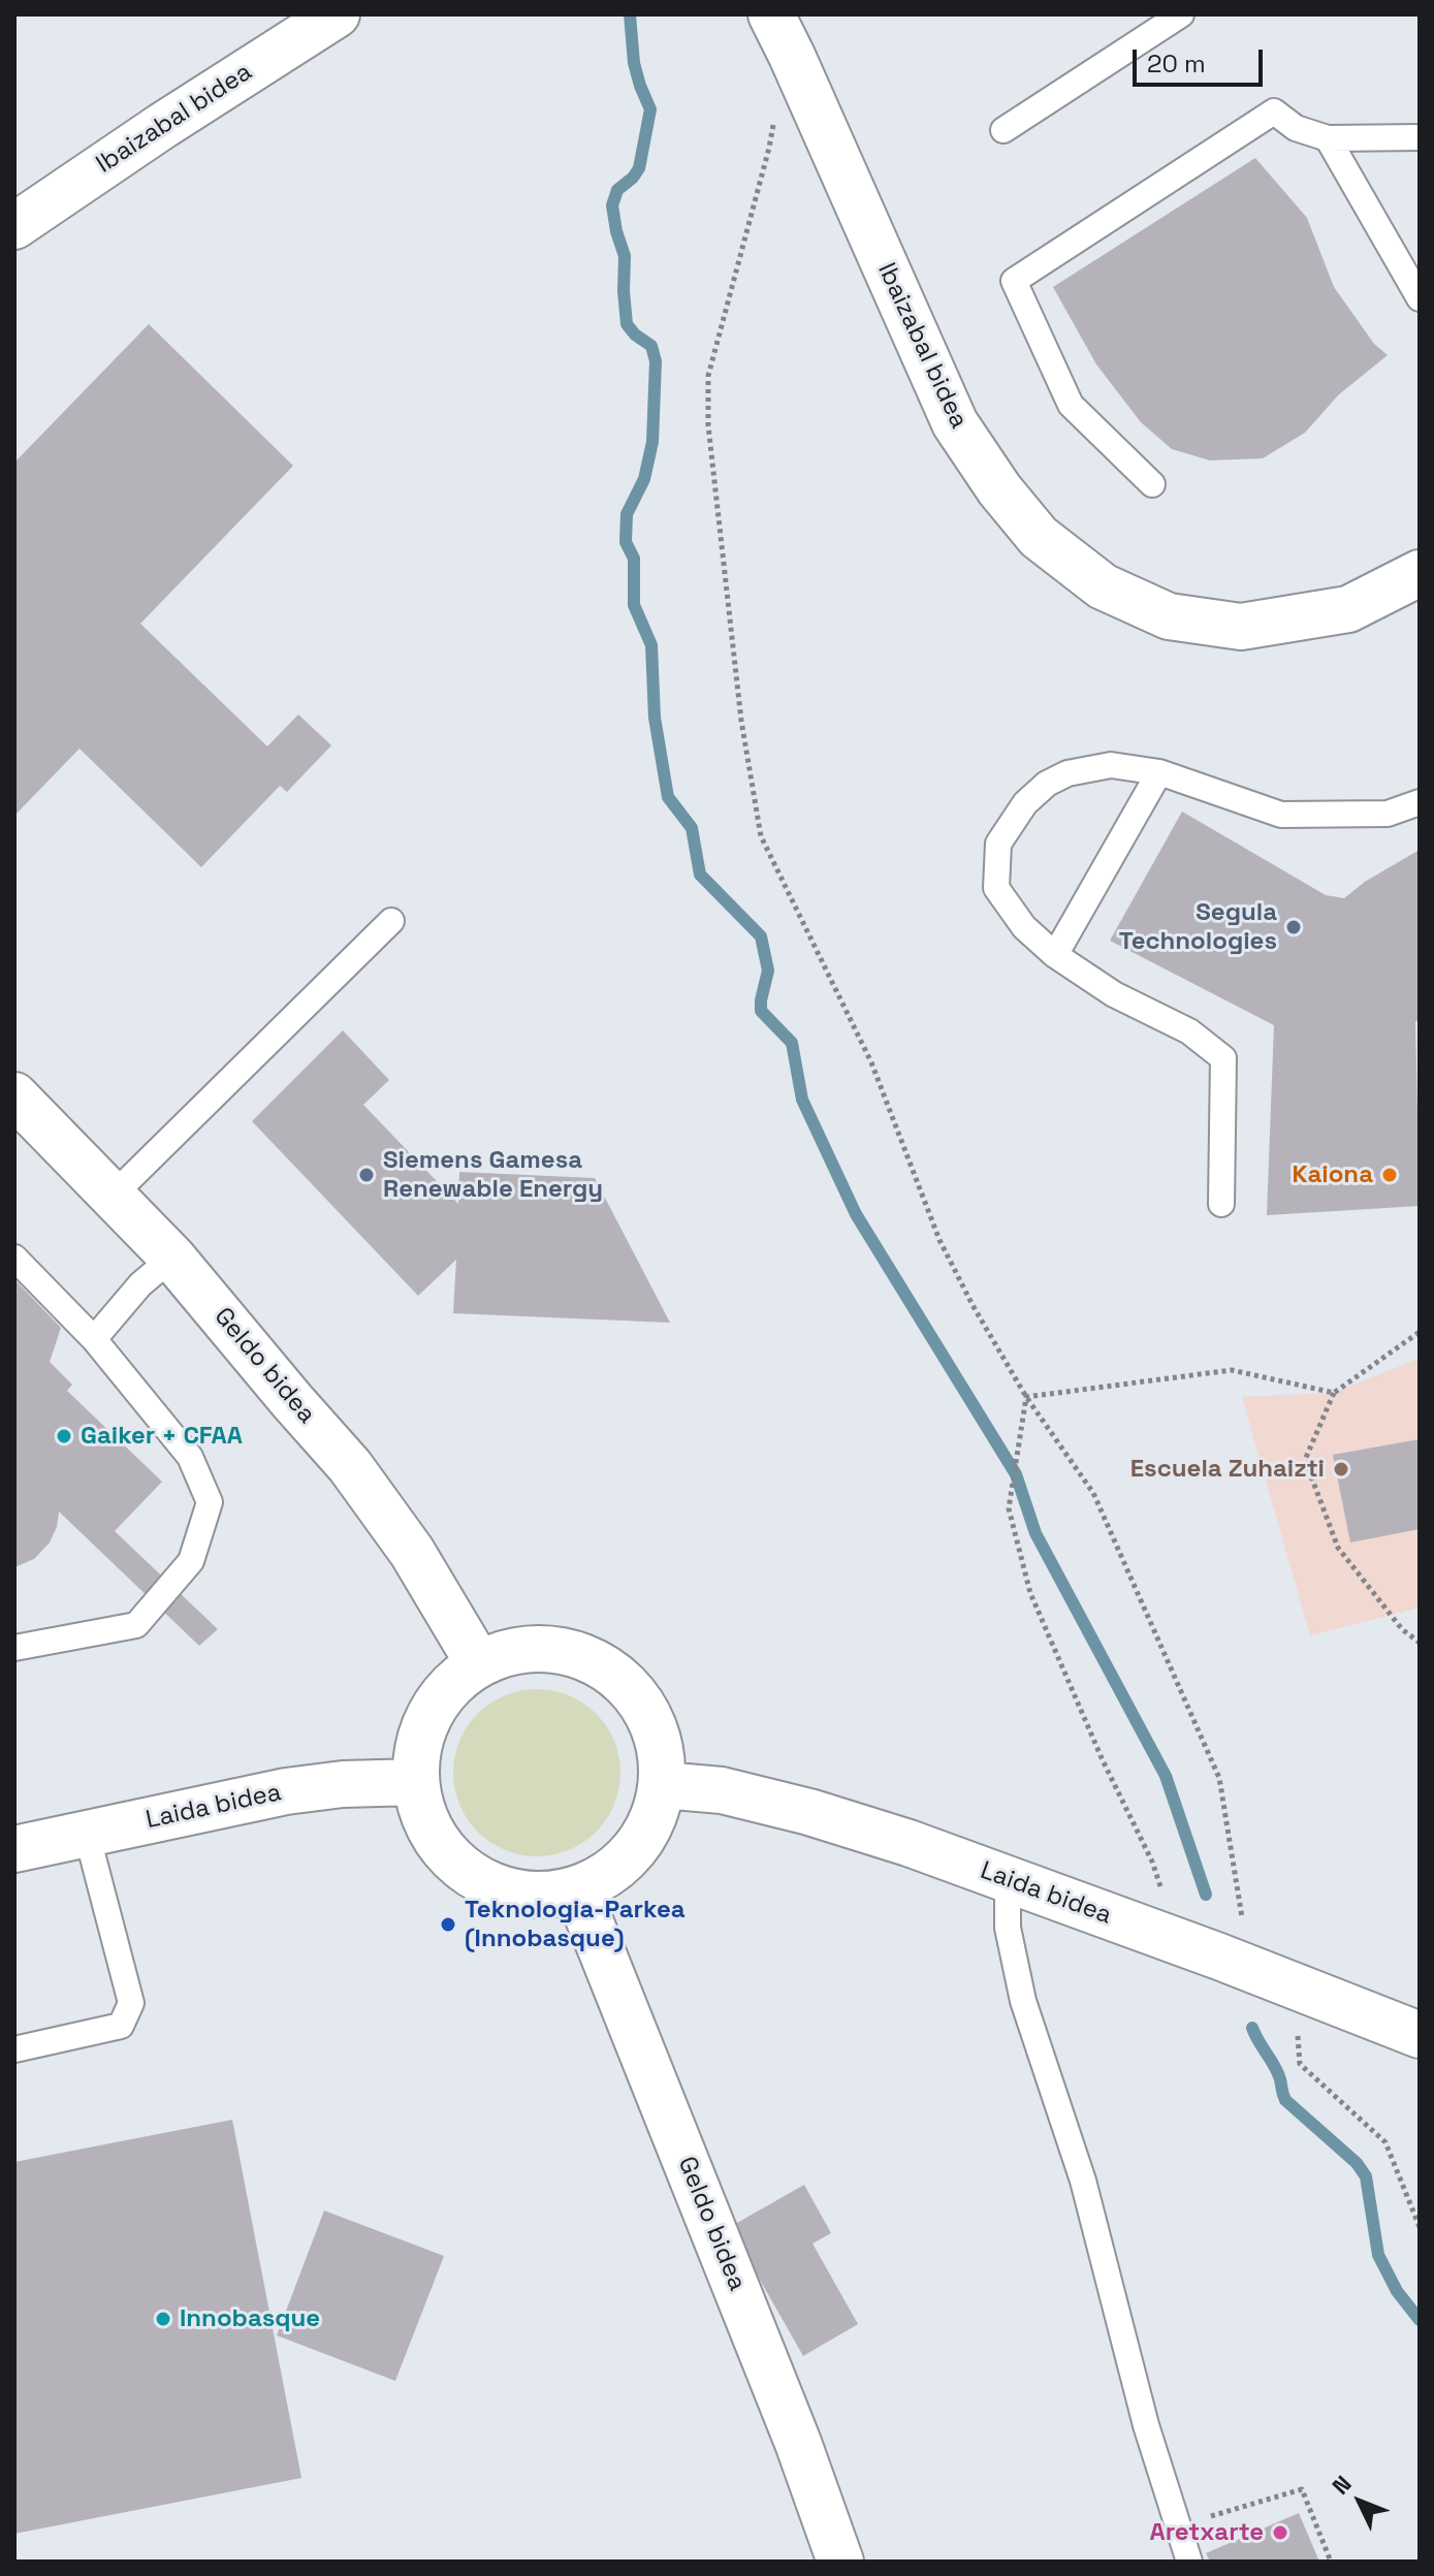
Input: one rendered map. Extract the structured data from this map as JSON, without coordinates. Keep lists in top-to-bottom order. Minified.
{"streets":{"street":["Ibaizabal bidea","Geldo bidea","Laida bidea"]},"crossings":[["Geldo bidea","Laida bidea"]],"places":["Segula Technologies","Siemens Gamesa Renewable Energy","Kaiona","Gaiker + CFAA","Escuela Zuhaizti","Teknologia-Parkea (Innobasque)","Innobasque","Aretxarte"],"scale_bar":"20 m","north":"top left"}
